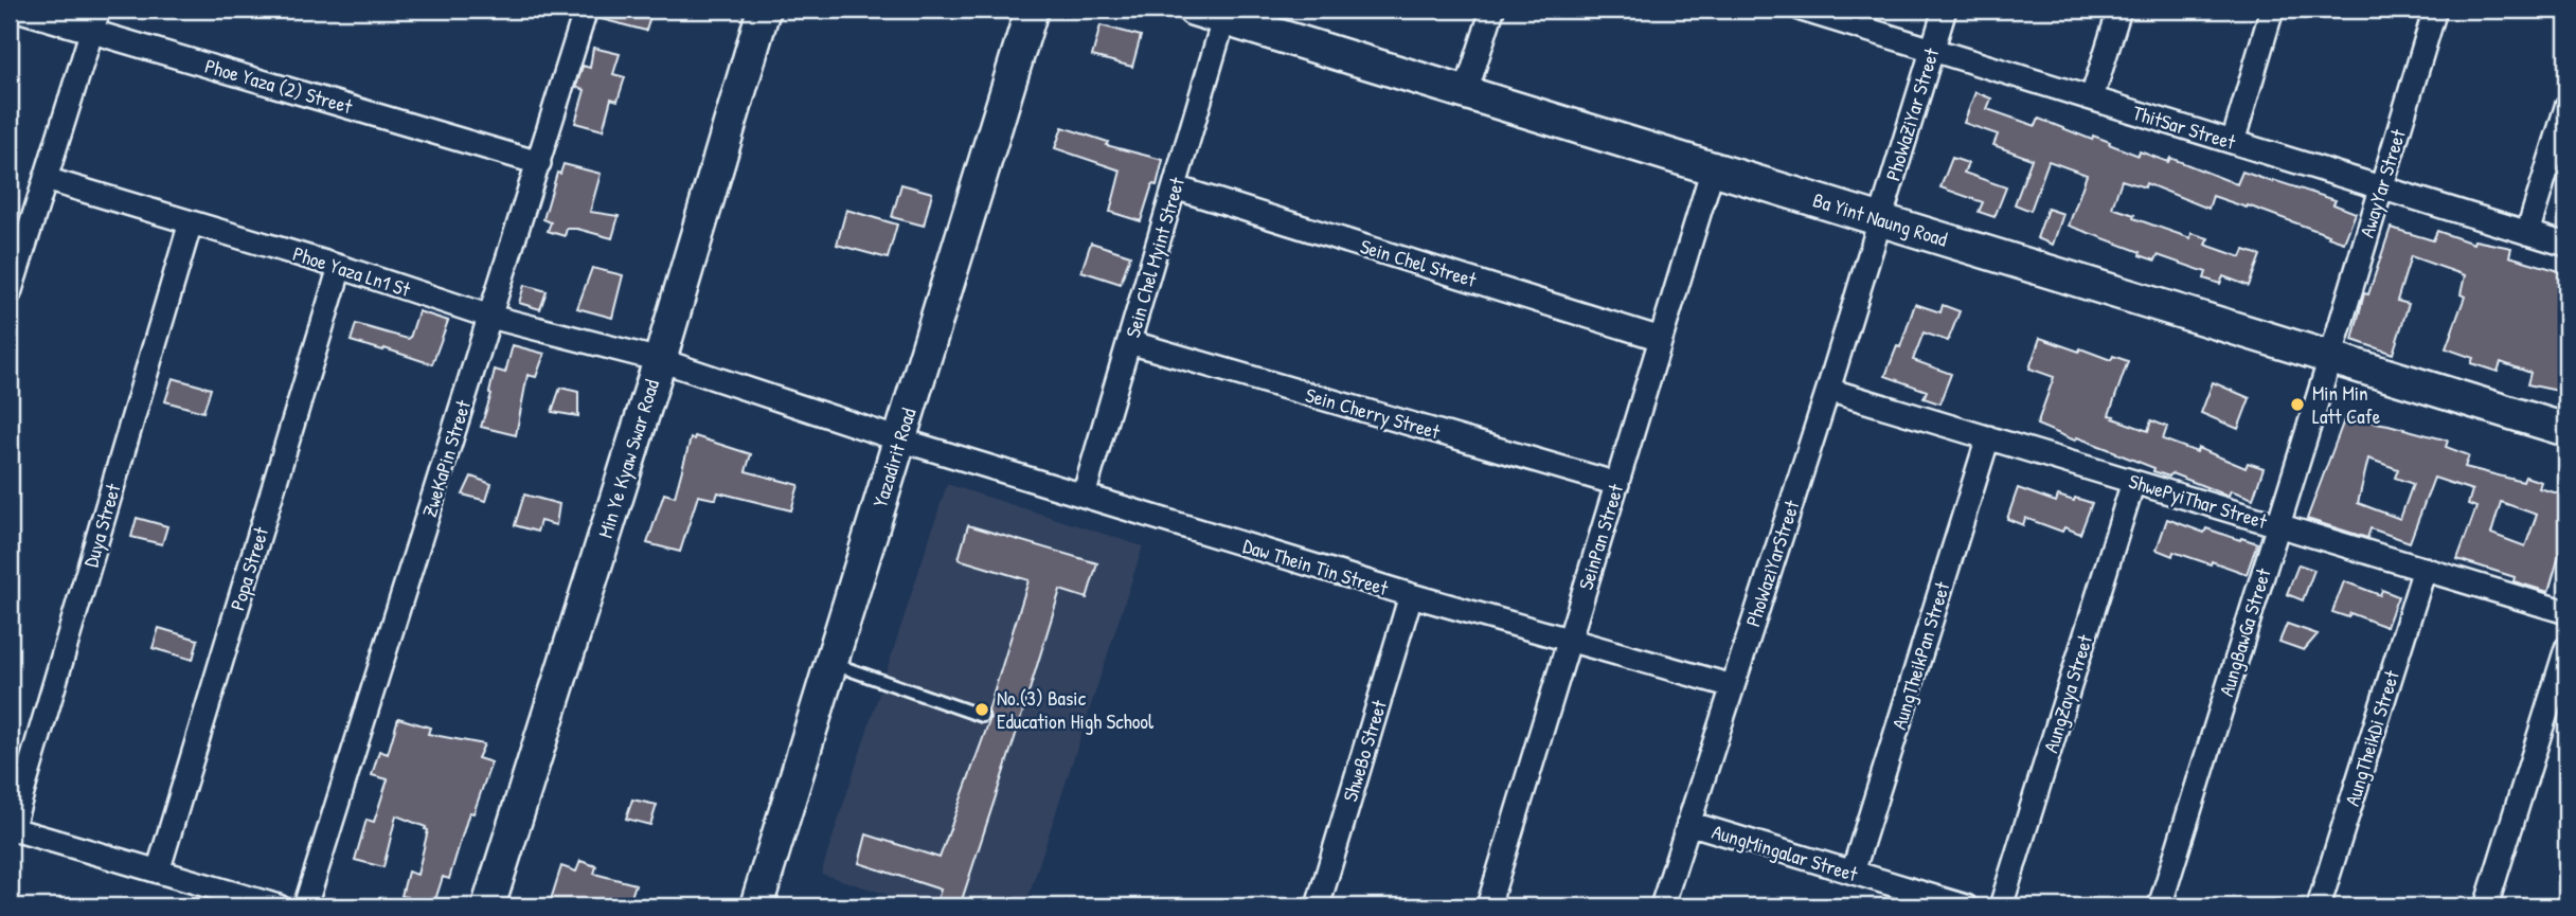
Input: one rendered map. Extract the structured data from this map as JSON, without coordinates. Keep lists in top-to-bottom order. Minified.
{"streets":{"street":["Phoe Yaza (2) Street","PhoWaZiYar Street","ThitSar Street","AwayYar Street","Ba Yint Naung Road","Sein Chel Myint Street","Sein Chel Street","Phoe Yaza Ln1 St","Sein Cherry Street","Yazadirit Road","ZweKaPin Street","Min Ye Kyaw Swar Road","ShwePyiThar Street","Duya Street","SeinPan Street","PhoWaziYarStreet","Daw Thein Tin Street","Popa Street","AungBawGa Street","AungTheikPan Street","AungZaya Street","AungTheikDi Street","ShweBo Street","AungMingalar Street"]},"crossings":[["Phoe Yaza (2) Street","ZweKaPin Street"],["PhoWaZiYar Street","ThitSar Street"],["PhoWaZiYar Street","Ba Yint Naung Road"],["PhoWaZiYar Street","PhoWaziYarStreet"],["ThitSar Street","AwayYar Street"],["AwayYar Street","Ba Yint Naung Road"],["AwayYar Street","AungBawGa Street"],["Ba Yint Naung Road","Sein Chel Myint Street"],["Ba Yint Naung Road","SeinPan Street"],["Ba Yint Naung Road","PhoWaziYarStreet"],["Ba Yint Naung Road","AungBawGa Street"],["Sein Chel Myint Street","Sein Chel Street"],["Sein Chel Myint Street","Sein Cherry Street"],["Sein Chel Myint Street","Daw Thein Tin Street"],["Sein Chel Street","SeinPan Street"],["Phoe Yaza Ln1 St","Yazadirit Road"],["Phoe Yaza Ln1 St","ZweKaPin Street"],["Phoe Yaza Ln1 St","Min Ye Kyaw Swar Road"],["Phoe Yaza Ln1 St","Duya Street"],["Phoe Yaza Ln1 St","Daw Thein Tin Street"],["Phoe Yaza Ln1 St","Popa Street"],["Sein Cherry Street","SeinPan Street"],["Yazadirit Road","Daw Thein Tin Street"],["ShwePyiThar Street","PhoWaziYarStreet"],["ShwePyiThar Street","AungBawGa Street"],["ShwePyiThar Street","AungTheikPan Street"],["ShwePyiThar Street","AungZaya Street"],["ShwePyiThar Street","AungTheikDi Street"],["SeinPan Street","Daw Thein Tin Street"],["PhoWaziYarStreet","Daw Thein Tin Street"],["PhoWaziYarStreet","AungMingalar Street"],["Daw Thein Tin Street","ShweBo Street"],["AungTheikPan Street","AungMingalar Street"]],"places":["Min Min Latt Cafe","No.(3) Basic Education High School"]}
